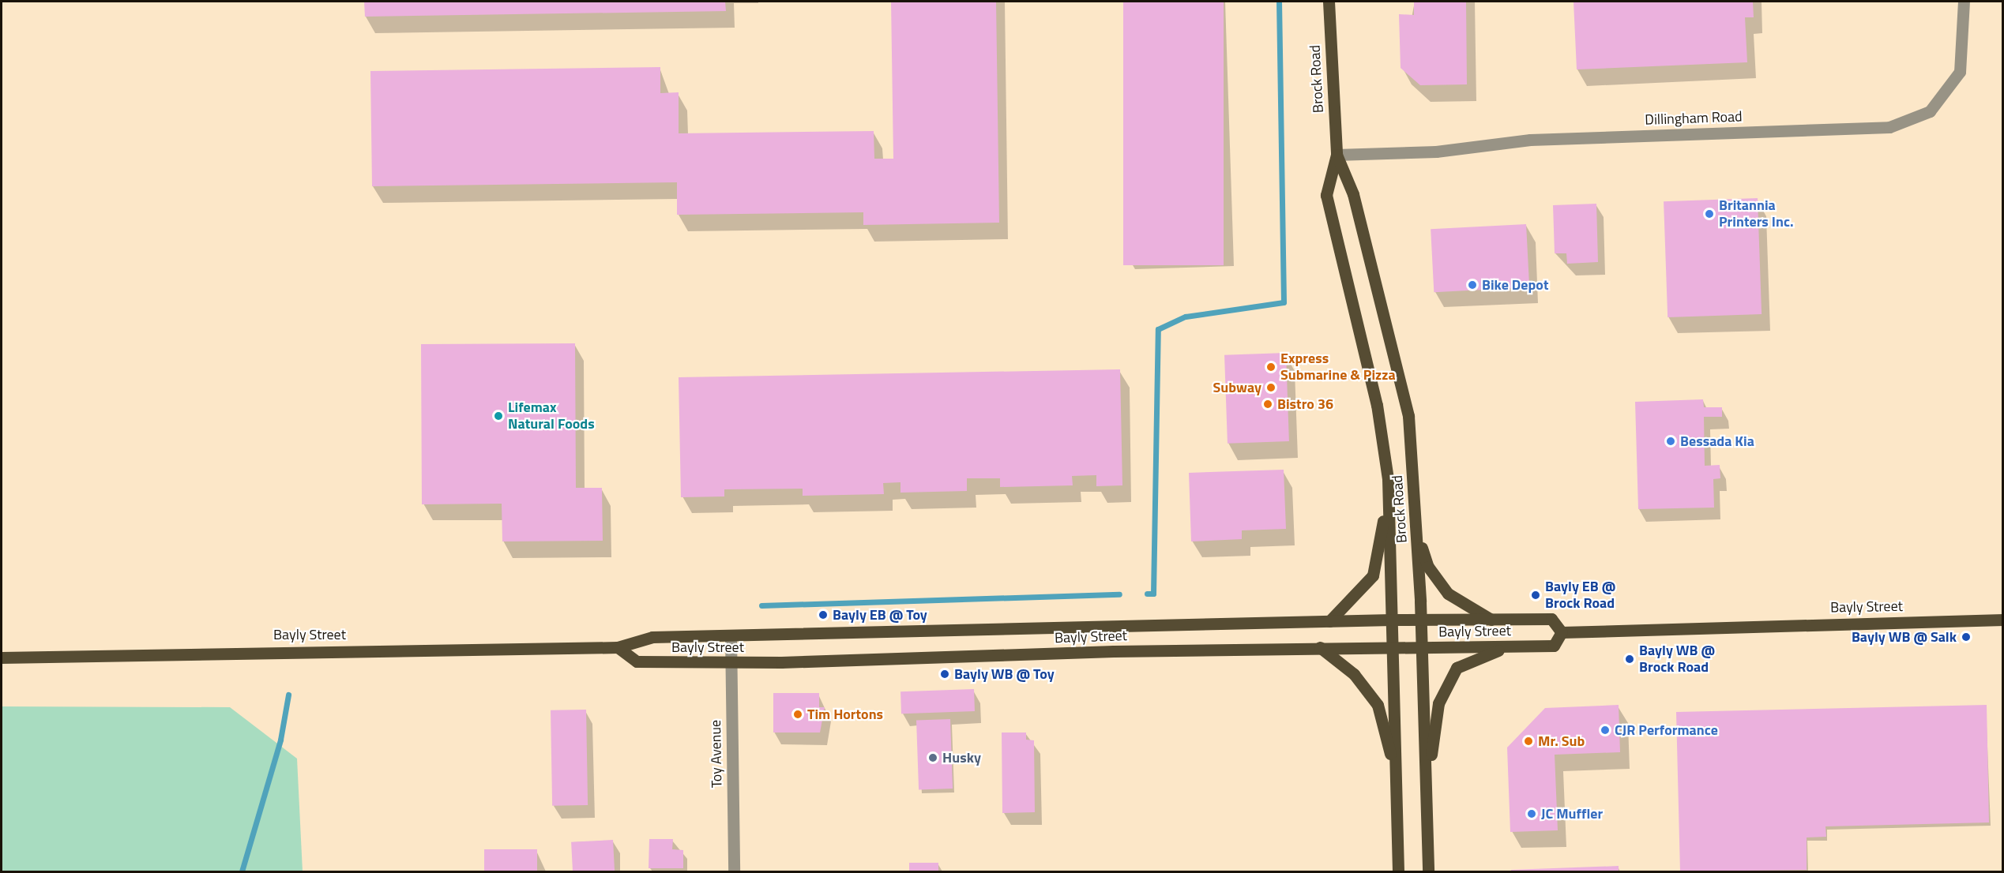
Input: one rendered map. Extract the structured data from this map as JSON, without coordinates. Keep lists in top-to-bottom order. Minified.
{"streets":{"main road":["Brock Road","Bayly Street"],"street":["Dillingham Road","Toy Avenue"]},"crossings":[["Brock Road","Dillingham Road"],["Brock Road","Bayly Street"],["Bayly Street","Toy Avenue"]],"places":["Britannia Printers Inc.","Bike Depot","Express Submarine & Pizza","Subway","Bistro 36","Lifemax Natural Foods","Bessada Kia","Bayly EB @ Brock Road","Bayly EB @ Toy","Bayly WB @ Salk","Bayly WB @ Brock Road","Bayly WB @ Toy","Tim Hortons","CJR Performance","Mr. Sub","Husky","JC Muffler"]}
